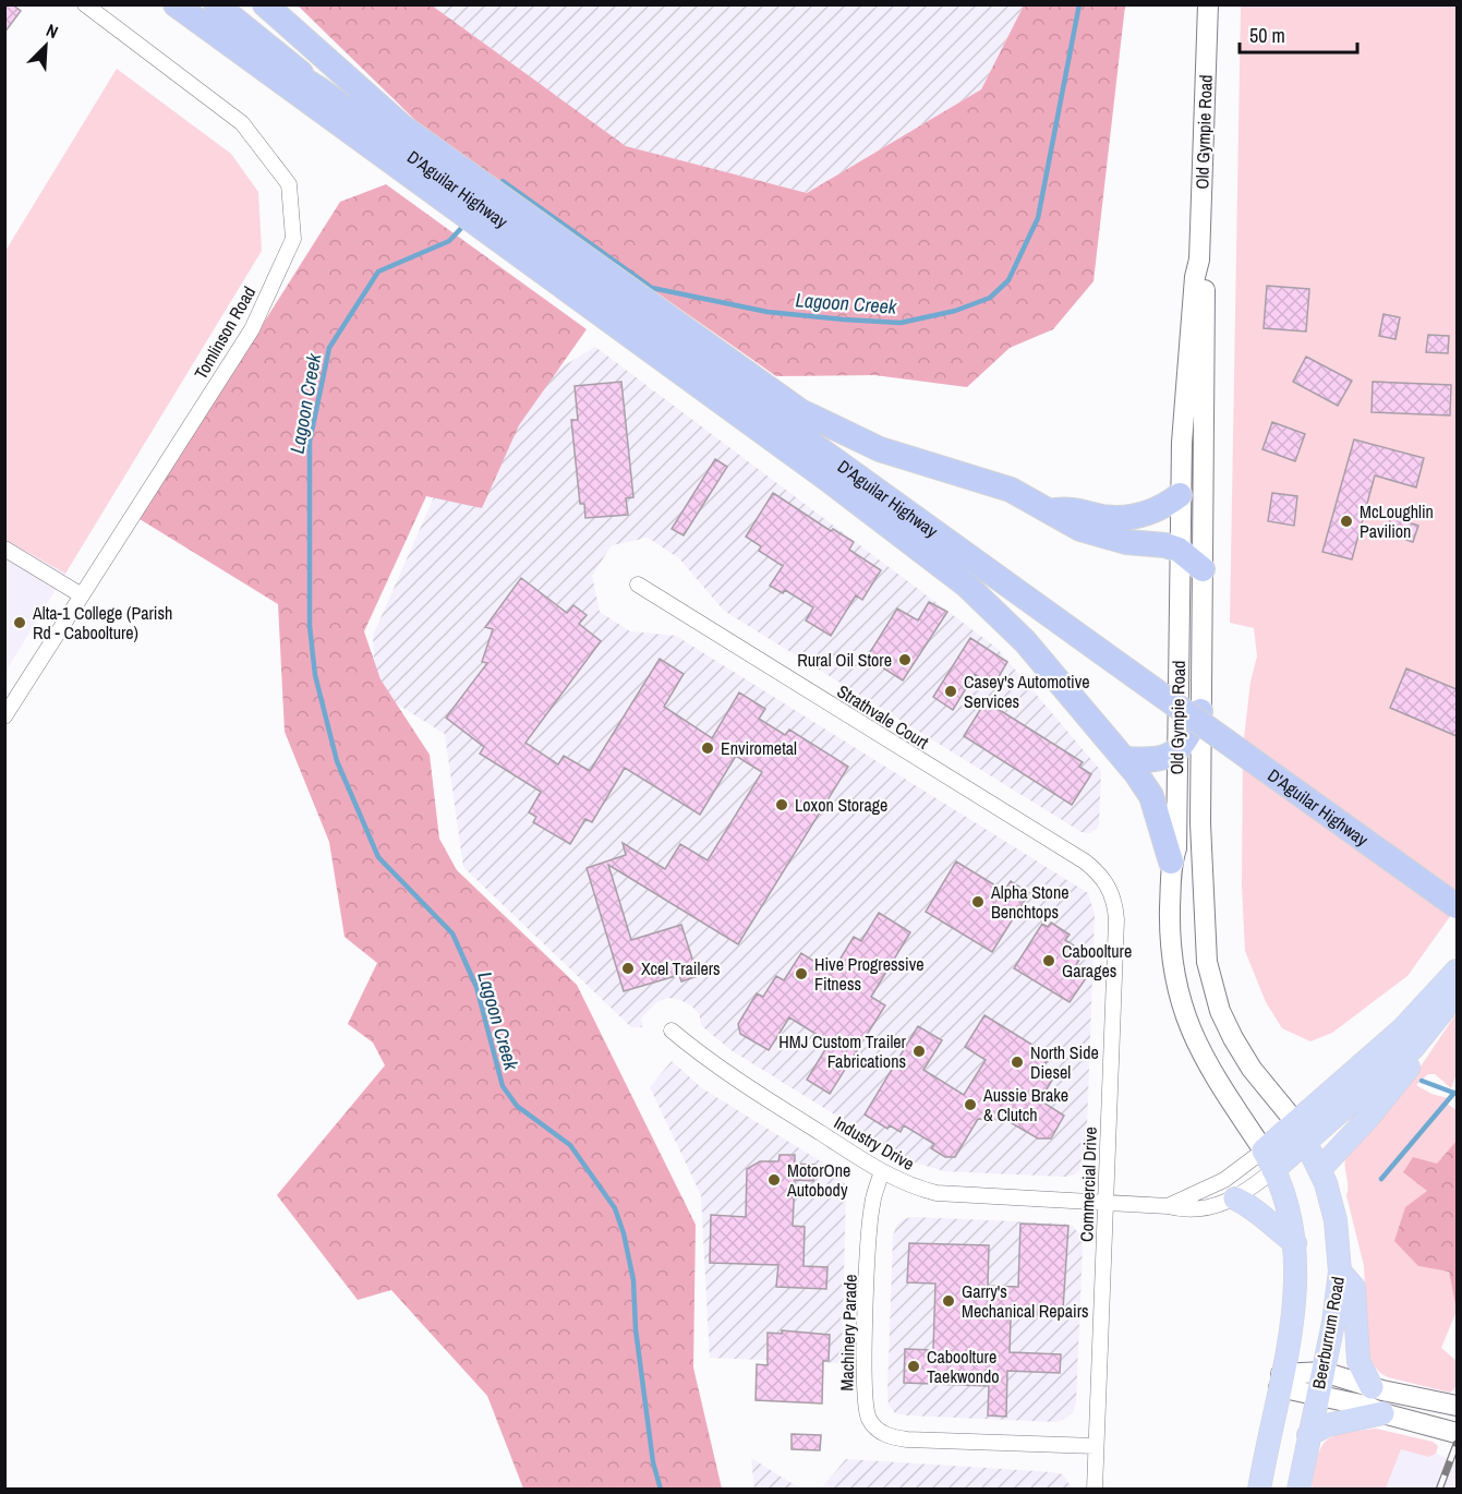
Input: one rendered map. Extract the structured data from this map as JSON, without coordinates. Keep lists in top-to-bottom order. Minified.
{"streets":{"highway":["D'Aguilar Highway"],"main road":["Old Gympie Road","Beerburrum Road"],"street":["Tomlinson Road","Strathvale Court","Industry Drive","Commercial Drive","Machinery Parade"]},"crossings":[["Old Gympie Road","Industry Drive"],["Old Gympie Road","Beerburrum Road"],["Strathvale Court","Commercial Drive"],["Industry Drive","Commercial Drive"],["Industry Drive","Machinery Parade"],["Industry Drive","Beerburrum Road"],["Commercial Drive","Machinery Parade"]],"water":["Lagoon Creek"],"places":["McLoughlin Pavilion","Alta-1 College (Parish Rd - Caboolture)","Rural Oil Store","Casey's Automotive Services","Envirometal","Loxon Storage","Alpha Stone Benchtops","Caboolture Garages","Xcel Trailers","Hive Progressive Fitness","HMJ Custom Trailer Fabrications","North Side Diesel","Aussie Brake & Clutch","MotorOne Autobody","Garry's Mechanical Repairs","Caboolture Taekwondo"],"scale_bar":"50 m","north":"top right"}
